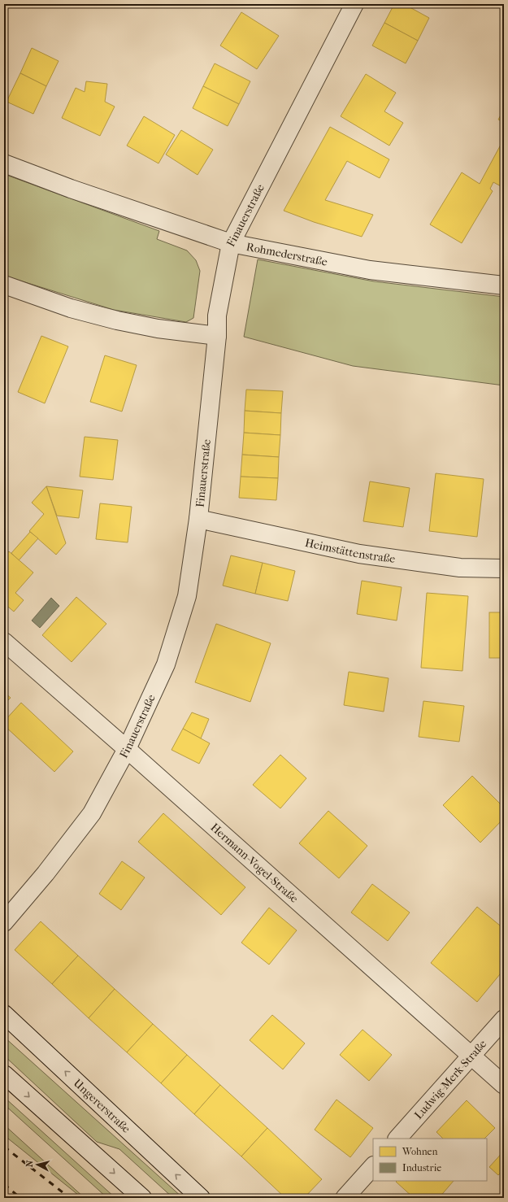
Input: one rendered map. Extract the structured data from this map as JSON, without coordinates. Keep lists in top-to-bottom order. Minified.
{"streets":{"street":["Finauerstraße","Rohmederstraße","Heimstättenstraße","Hermann-Vogel-Straße","Ludwig-Merk-Straße","Ungererstraße"]},"crossings":[["Finauerstraße","Rohmederstraße"],["Finauerstraße","Heimstättenstraße"],["Finauerstraße","Hermann-Vogel-Straße"],["Hermann-Vogel-Straße","Ludwig-Merk-Straße"]],"legend":["Wohnen","Industrie"],"north":"left"}
